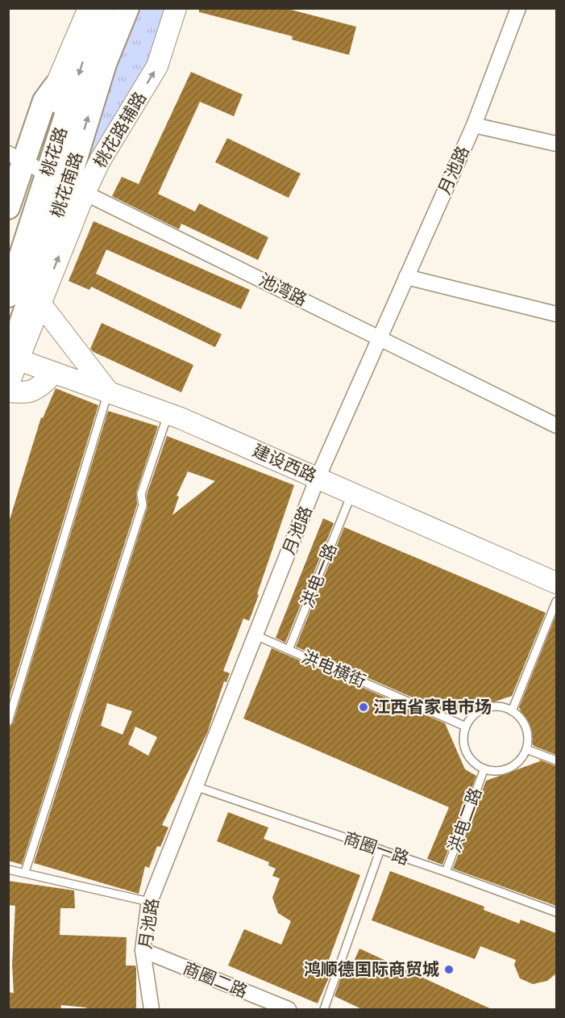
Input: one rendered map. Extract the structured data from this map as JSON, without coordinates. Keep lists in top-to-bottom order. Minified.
{"streets":{"main road":["桃花路辅路","桃花路","桃花南路","建设西路"],"street":["月池路","池湾路","商圈二路"],"lane":["洪电一路","洪电横街","洪电二路","商圈一路"]},"crossings":[["桃花路辅路","桃花南路"],["桃花路辅路","池湾路"],["桃花路辅路","建设西路"],["桃花路","池湾路"],["月池路","池湾路"],["月池路","建设西路"],["月池路","洪电横街"],["月池路","商圈一路"],["月池路","商圈二路"],["桃花南路","池湾路"],["桃花南路","建设西路"],["建设西路","洪电一路"],["洪电一路","洪电横街"],["洪电横街","洪电二路"],["洪电二路","商圈一路"]],"places":["江西省家电市场","鸿顺德国际商贸城"]}
